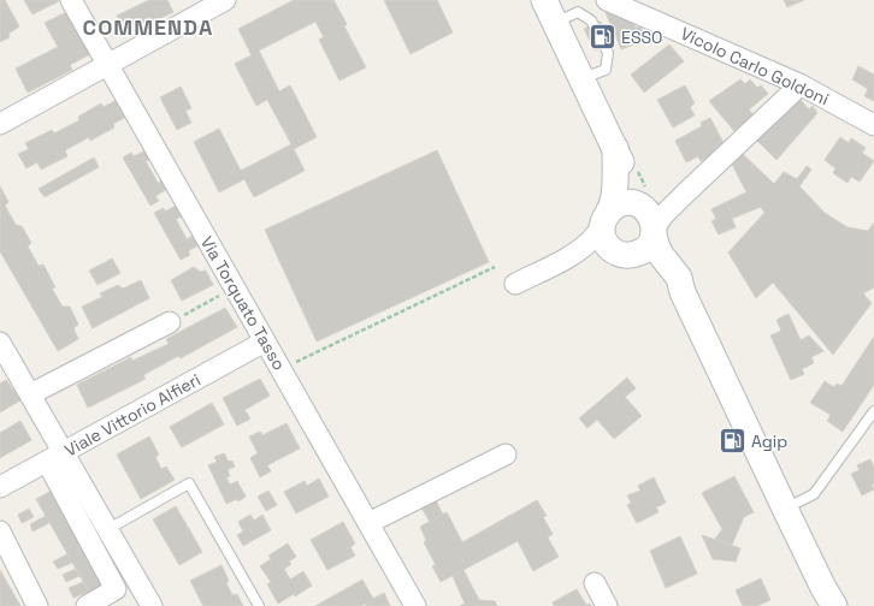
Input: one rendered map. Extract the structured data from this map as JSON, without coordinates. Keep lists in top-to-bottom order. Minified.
{"streets":{"street":["Vicolo Carlo Goldoni","Via Torquato Tasso","Viale Vittorio Alfieri"]},"crossings":[["Via Torquato Tasso","Viale Vittorio Alfieri"]],"districts":["COMMENDA"],"places":{"fuel station":["ESSO","Agip"]}}
